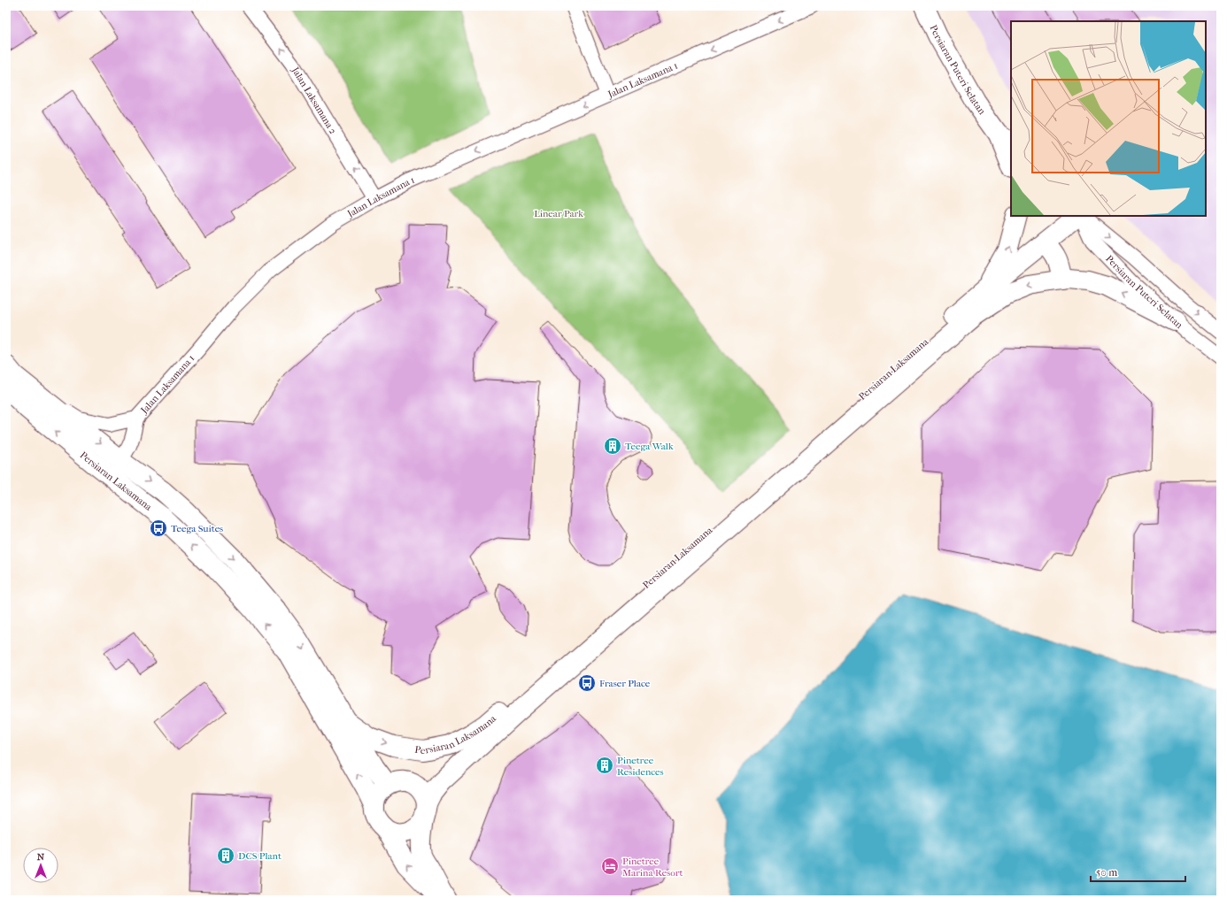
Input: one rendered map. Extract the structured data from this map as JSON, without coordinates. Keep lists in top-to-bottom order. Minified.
{"streets":{"street":["Persiaran Puteri Selatan","Jalan Laksamana 1","Jalan Laksamana 2","Persiaran Laksamana"]},"crossings":[["Persiaran Puteri Selatan","Persiaran Laksamana"],["Jalan Laksamana 1","Jalan Laksamana 2"],["Jalan Laksamana 1","Persiaran Laksamana"]],"one_way":["Jalan Laksamana 1","Jalan Laksamana 2"],"parks":["Linear Park"],"places":{"building":["Teega Walk","Pinetree Residences","DCS Plant"],"bus stop":["Teega Suites","Fraser Place"],"hotel":["Pinetree Marina Resort"]},"scale_bar":"50 m","north":"top"}
